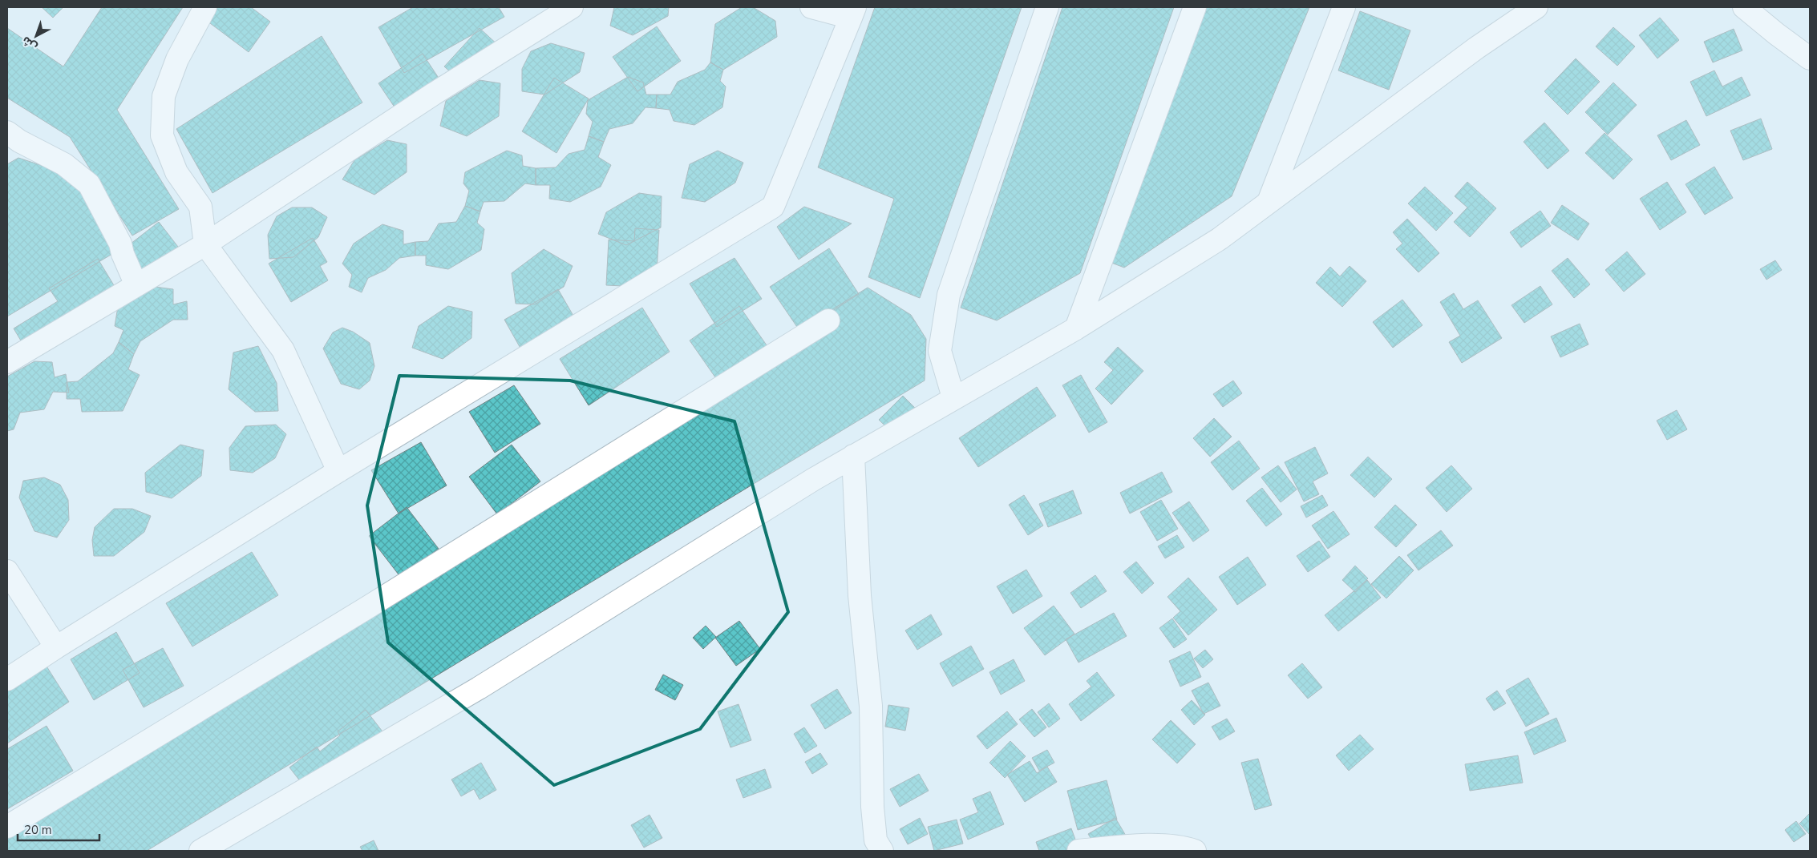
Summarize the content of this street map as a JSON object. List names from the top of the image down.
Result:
{
  "scale_bar": "20 m",
  "north": "bottom left"
}
